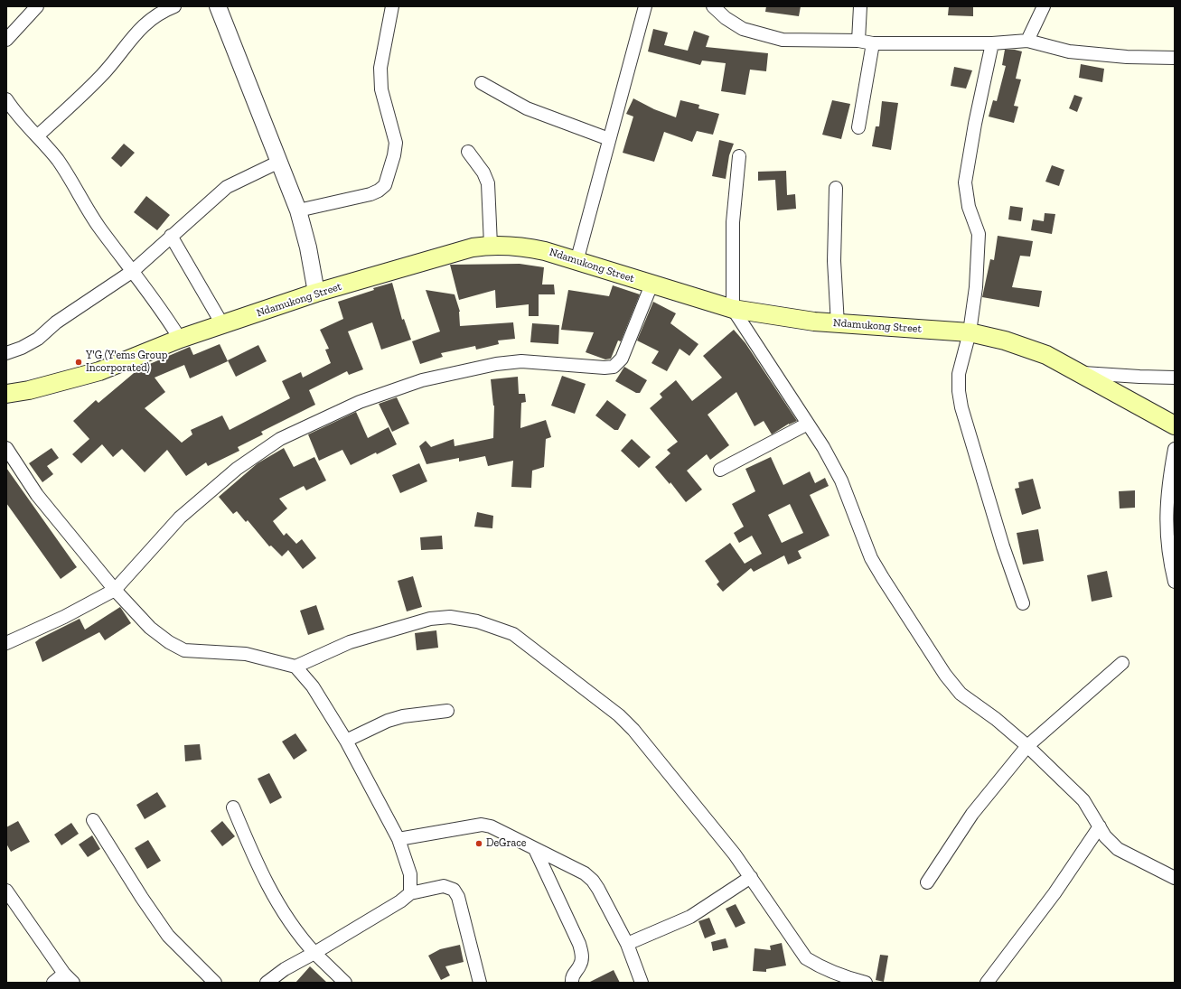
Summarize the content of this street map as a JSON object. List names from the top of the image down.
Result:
{
  "streets": {
    "main road": ["Ndamukong Street"]
  },
  "places": ["Y'G (Y'ems Group Incorporated)", "DeGrace"]
}
